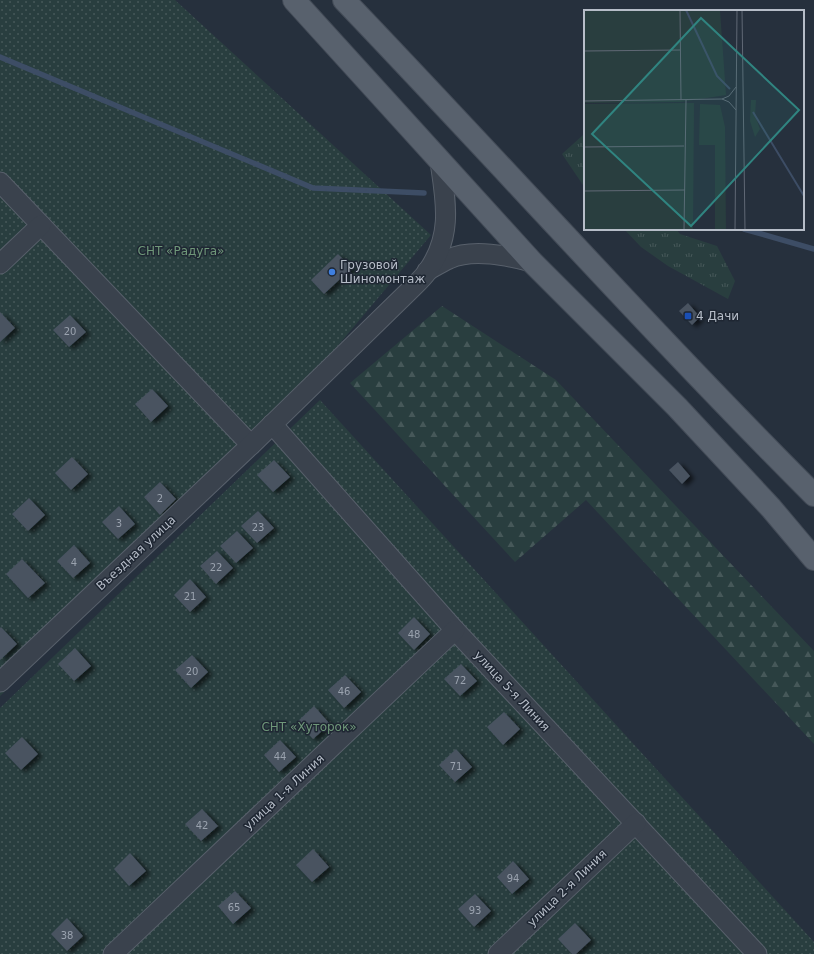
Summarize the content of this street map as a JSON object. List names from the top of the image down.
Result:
{
  "streets": {
    "street": [
      "Въездная улица",
      "улица 5-я Линия",
      "улица 1-я Линия",
      "улица 2-я Линия"
    ]
  },
  "crossings": [
    ["Въездная улица", "улица 5-я Линия"],
    ["улица 5-я Линия", "улица 1-я Линия"],
    ["улица 5-я Линия", "улица 2-я Линия"]
  ],
  "parks": ["СНТ «Радуга»", "СНТ «Хуторок»"],
  "places": {
    "other": ["Грузовой Шиномонтаж"],
    "transit": ["4 Дачи"]
  },
  "house_numbers": [
    "20",
    "2",
    "3",
    "23",
    "4",
    "22",
    "21",
    "48",
    "20",
    "72",
    "46",
    "44",
    "71",
    "42",
    "94",
    "65",
    "93",
    "38"
  ]
}
